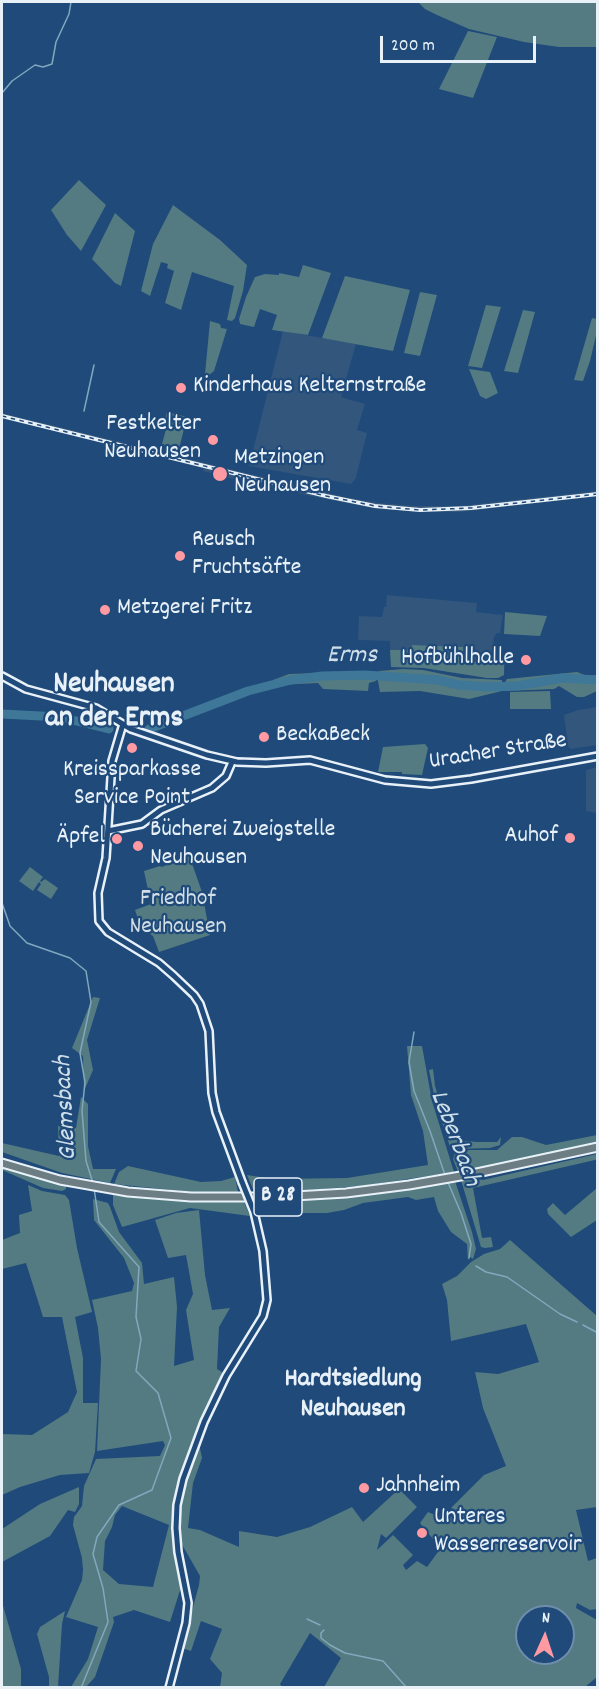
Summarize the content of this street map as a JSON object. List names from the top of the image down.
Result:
{
  "streets": {
    "main road": ["B 28"],
    "street": ["Uracher Straße"]
  },
  "districts": ["Neuhausen an der Erms", "Hardtsiedlung Neuhausen"],
  "water": ["Erms", "Glemsbach", "Leberbach"],
  "parks": ["Friedhof Neuhausen"],
  "places": [
    "Kinderhaus Kelternstraße",
    "Festkelter Neuhausen",
    "Metzingen Neuhausen",
    "Reusch Fruchtsäfte",
    "Metzgerei Fritz",
    "Hofbühlhalle",
    "BeckaBeck",
    "Kreissparkasse Service Point",
    "Auhof",
    "Äpfel",
    "Bücherei Zweigstelle Neuhausen",
    "Jahnheim",
    "Unteres Wasserreservoir"
  ],
  "scale_bar": "200 m",
  "north": "top"
}
